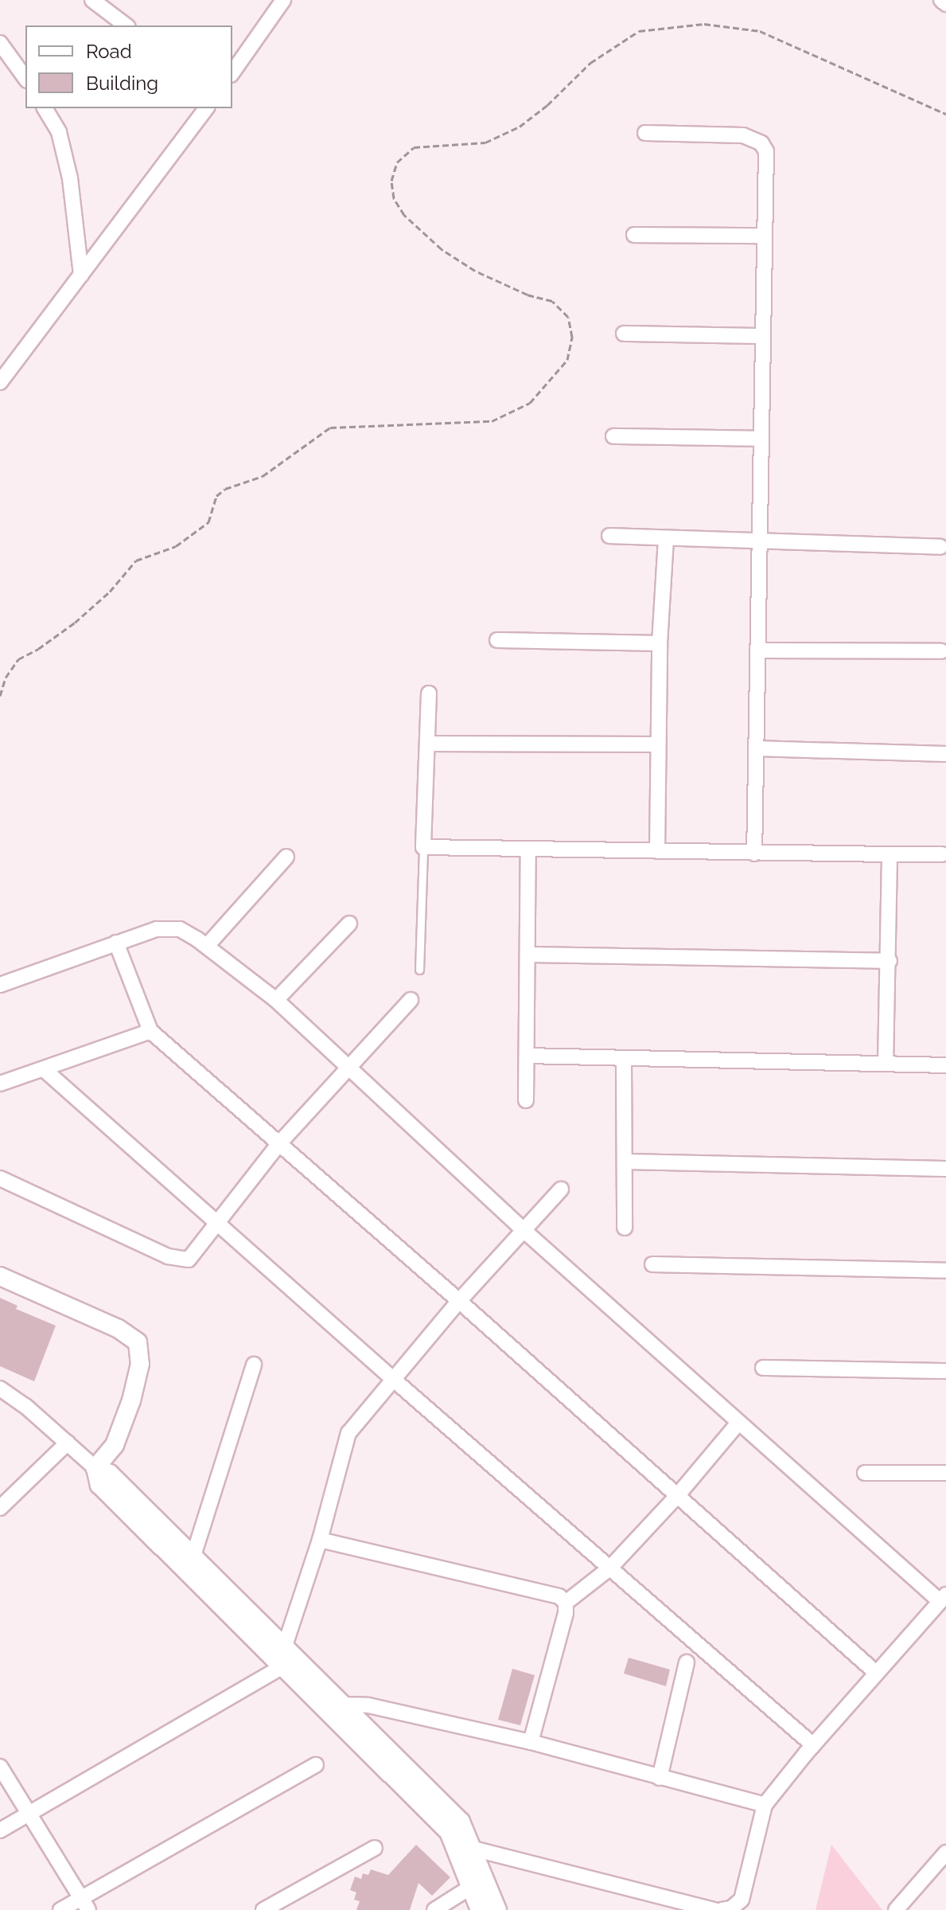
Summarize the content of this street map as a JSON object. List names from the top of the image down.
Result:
{
  "legend": ["Road", "Building"]
}
